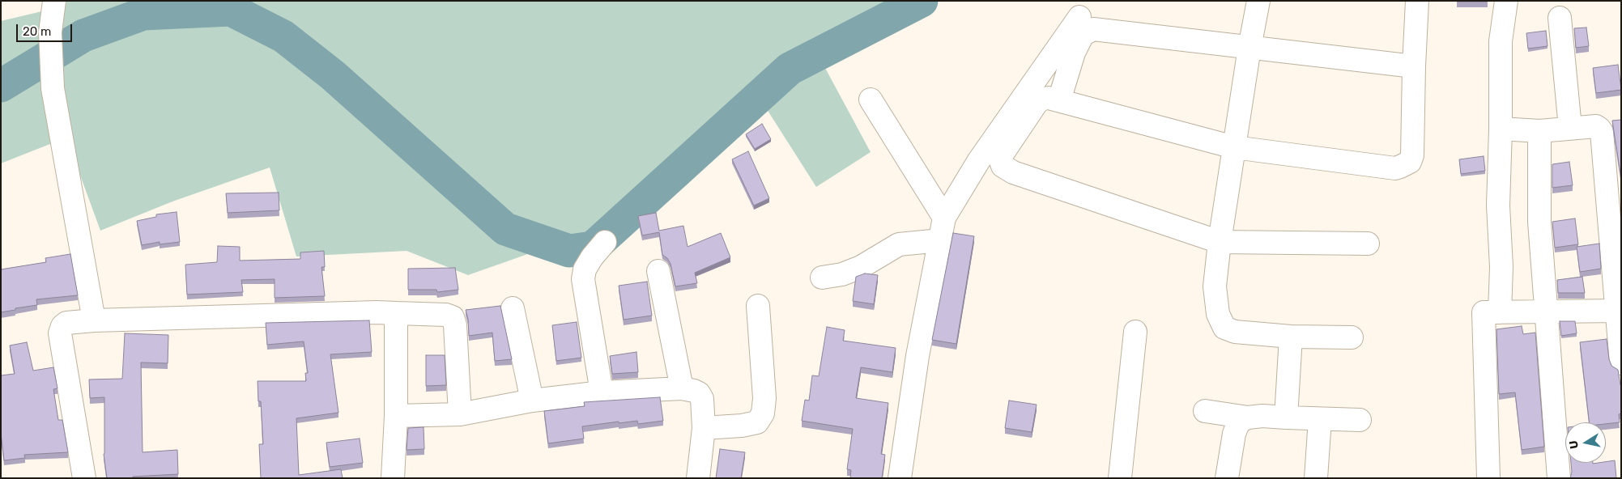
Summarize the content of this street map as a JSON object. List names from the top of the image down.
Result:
{
  "scale_bar": "20 m",
  "north": "left"
}
